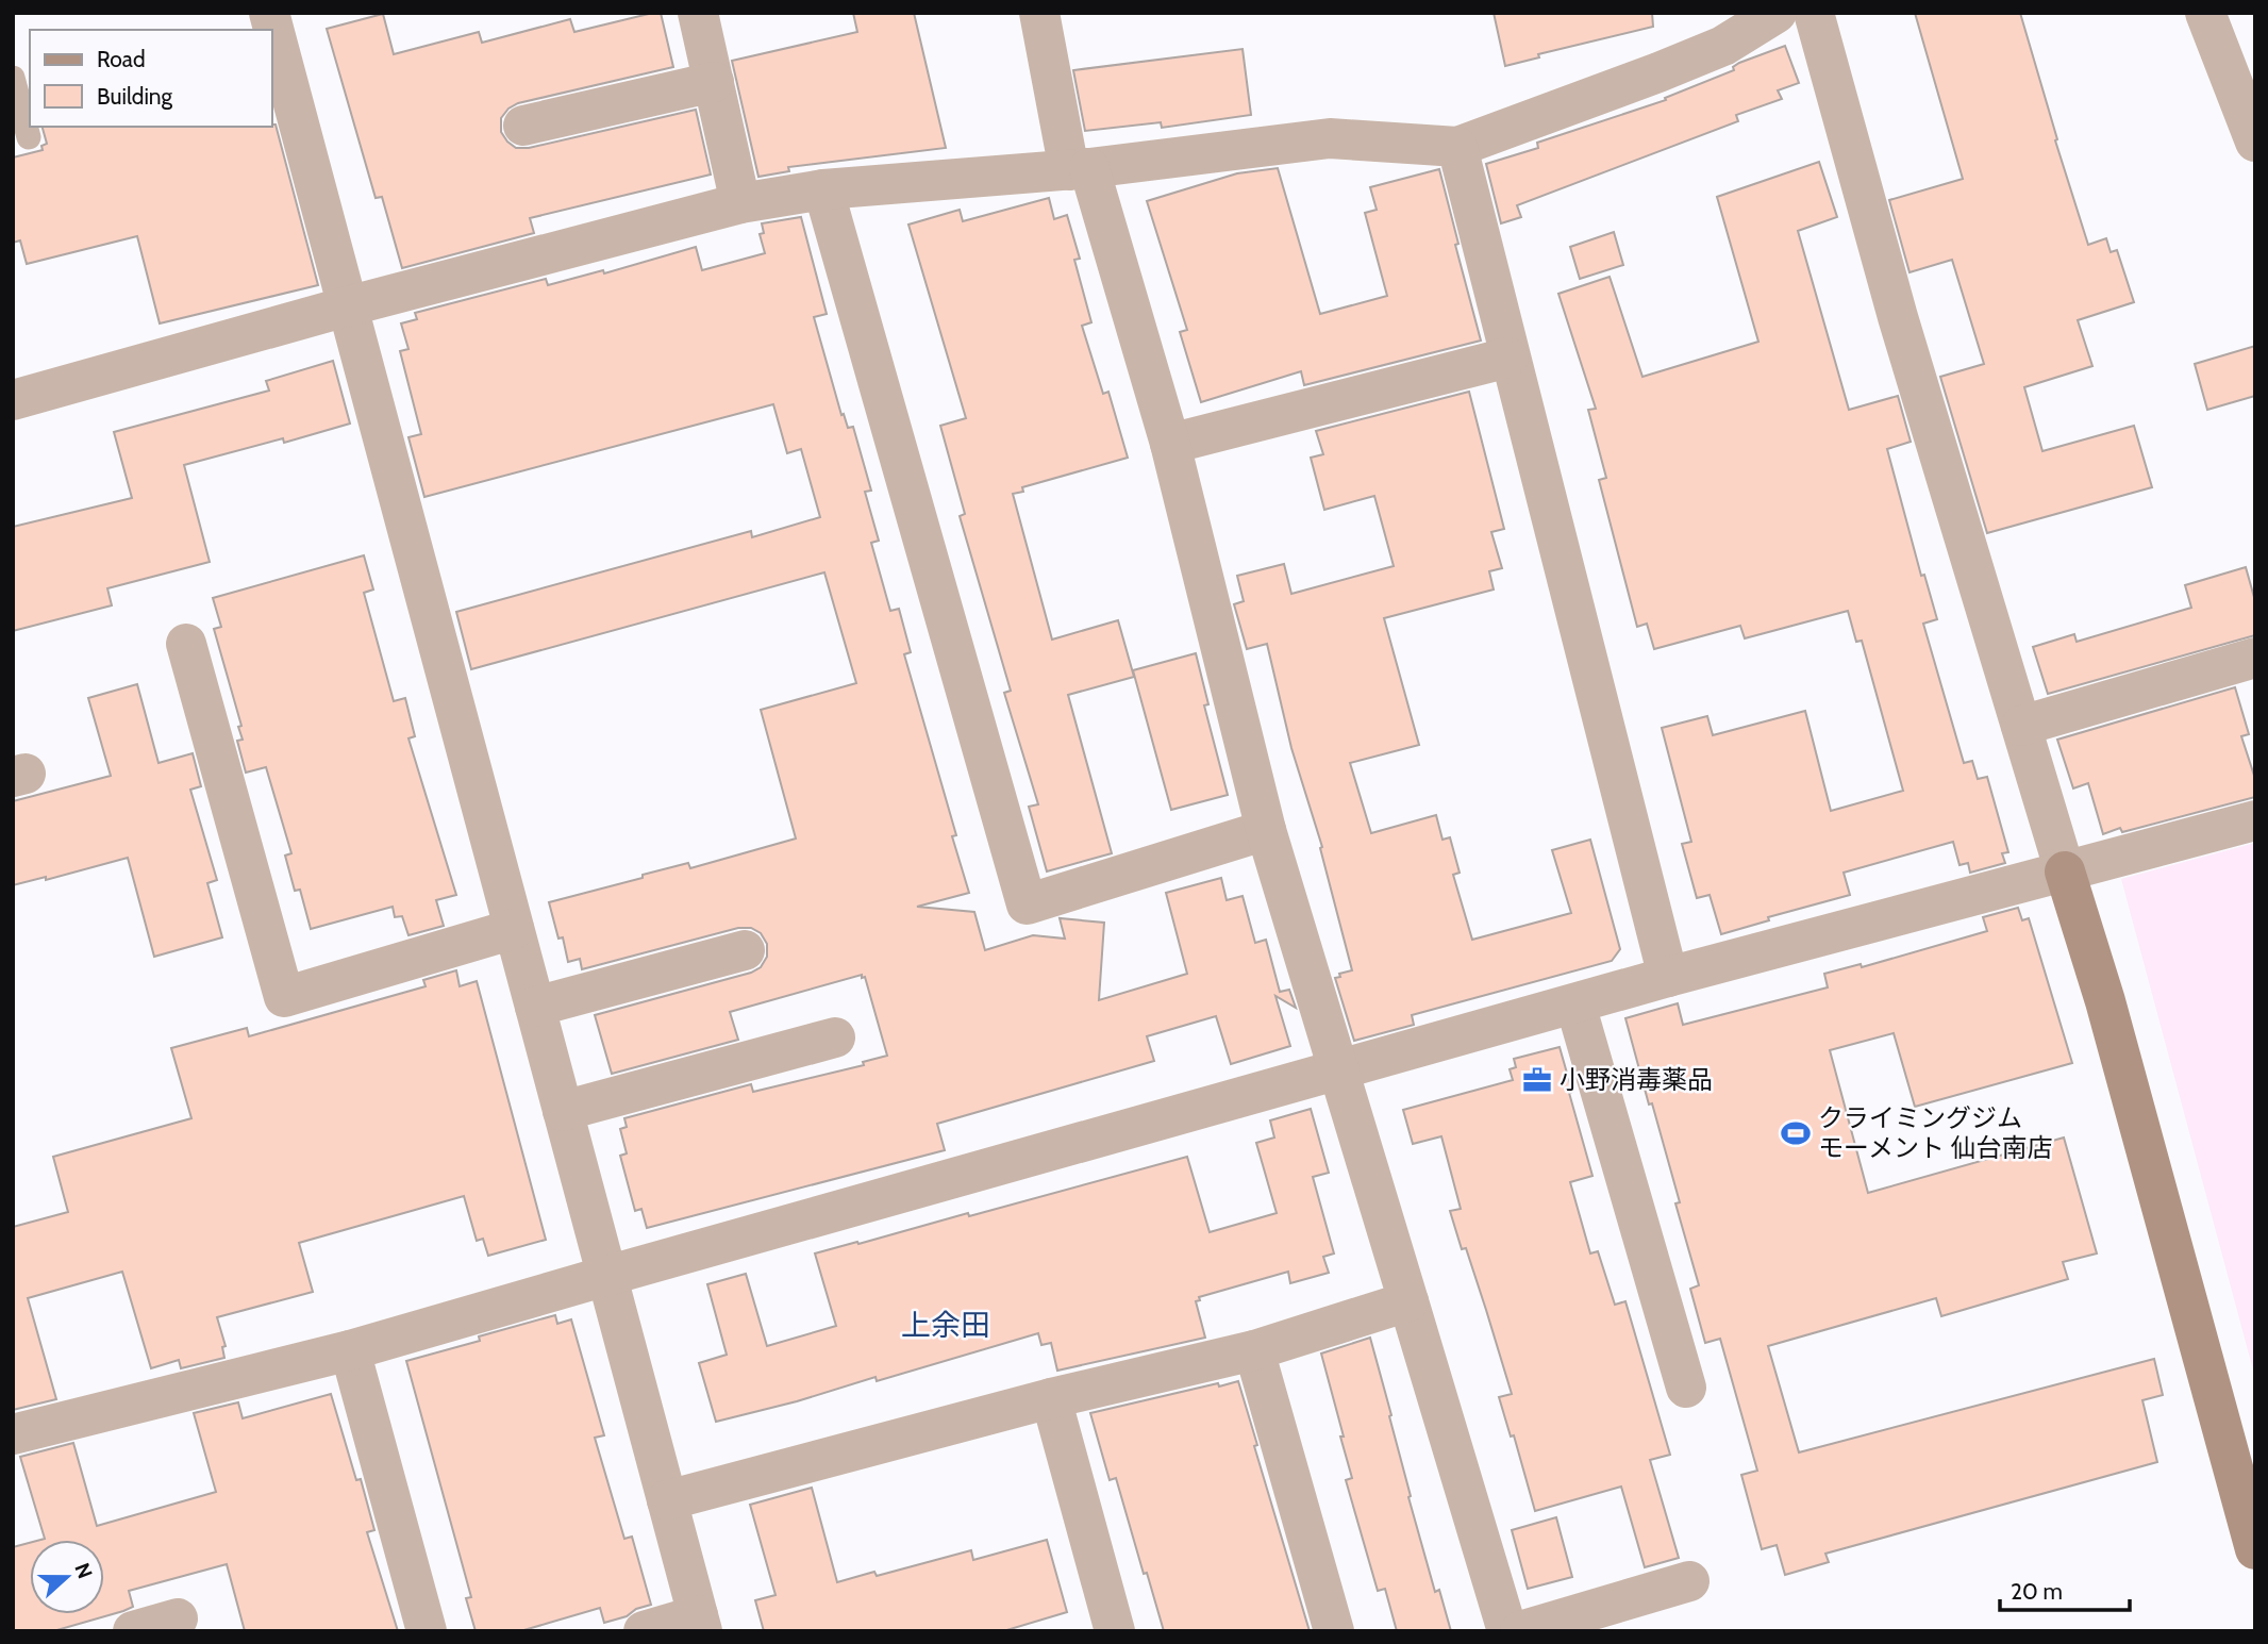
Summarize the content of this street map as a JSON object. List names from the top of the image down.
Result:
{
  "districts": ["上余田"],
  "places": {
    "office": ["小野消毒薬品"],
    "sports": ["クライミングジム モーメント 仙台南店"]
  },
  "legend": ["Road", "Building"],
  "scale_bar": "20 m",
  "north": "right"
}
